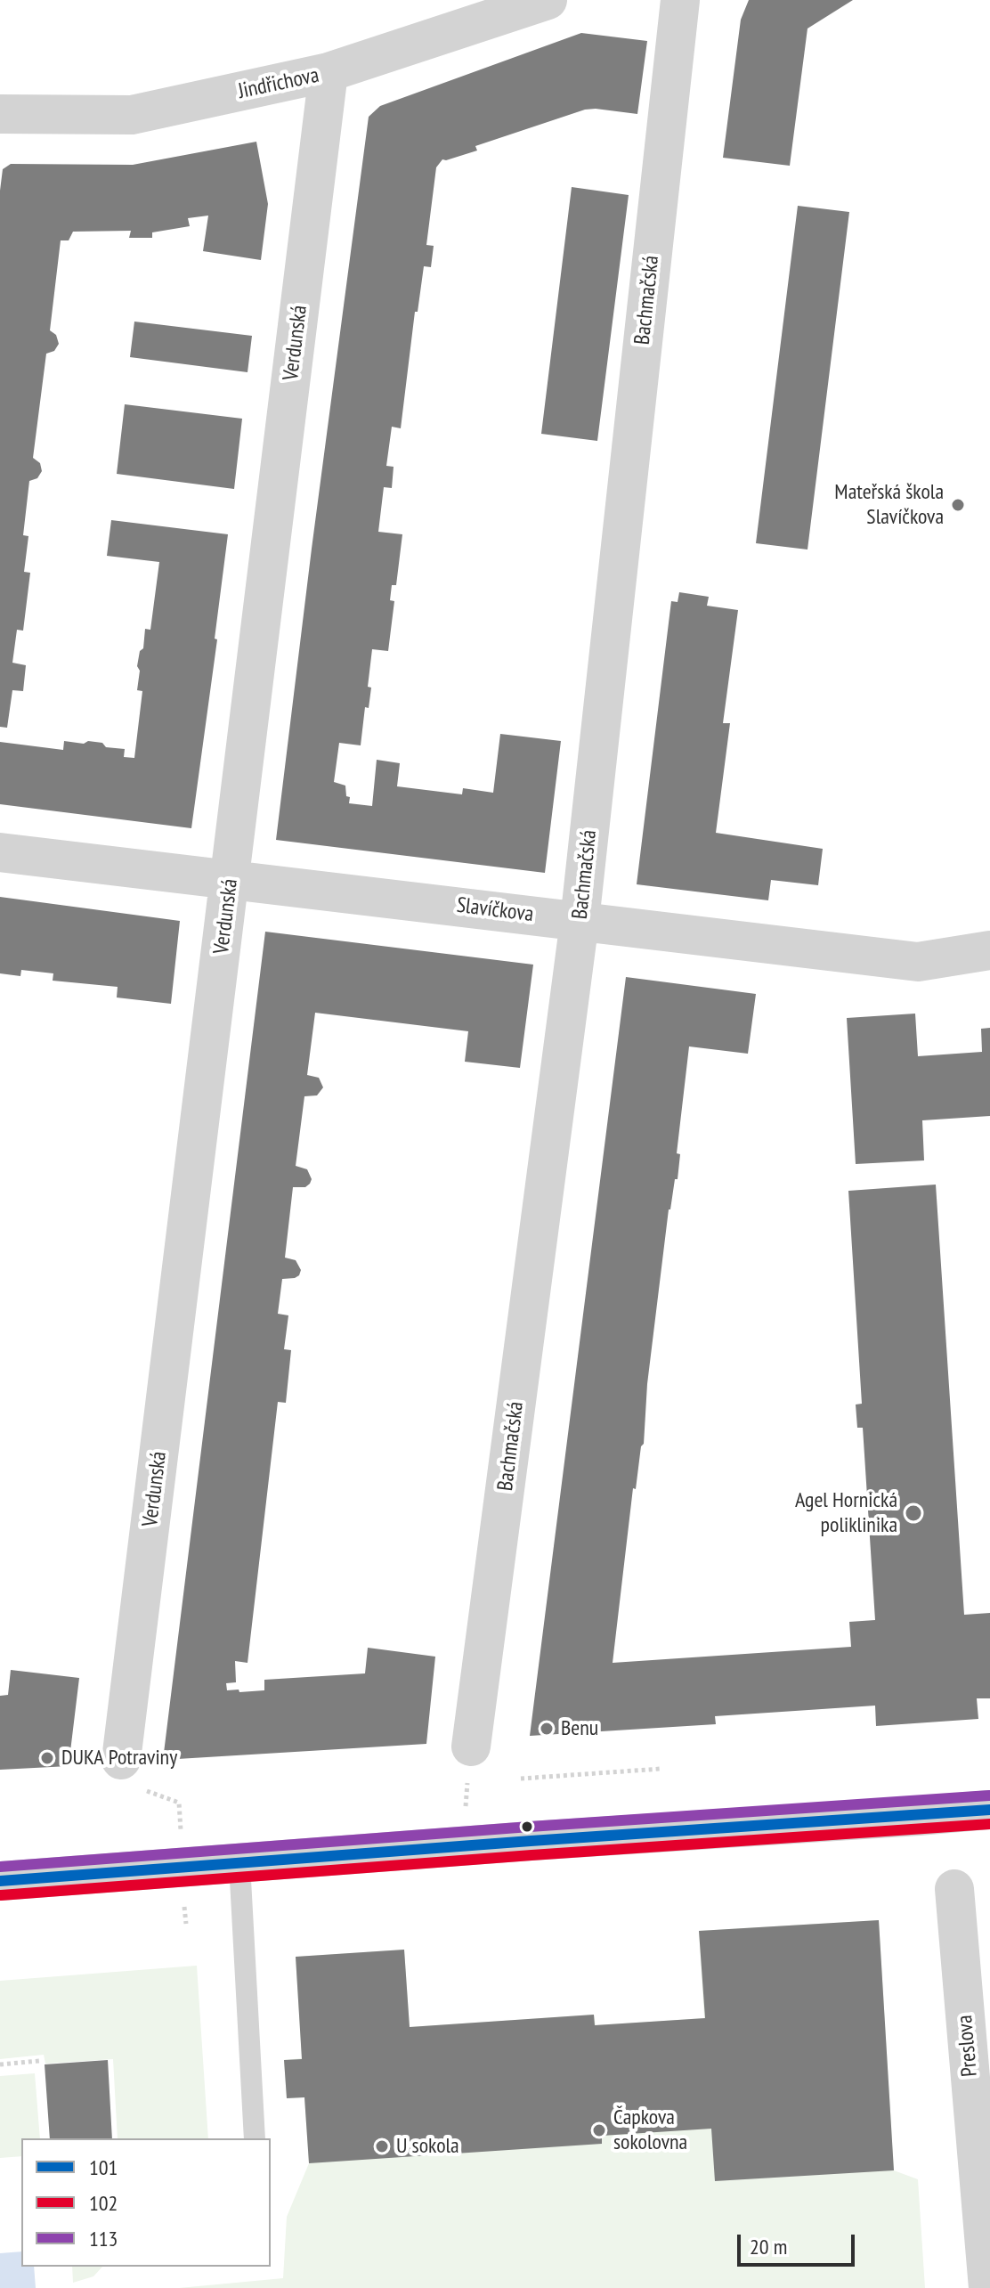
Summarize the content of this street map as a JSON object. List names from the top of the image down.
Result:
{
  "streets": {
    "street": [
      "Jindřichova",
      "Bachmačská",
      "Verdunská",
      "Slavíčkova",
      "Preslova"
    ]
  },
  "crossings": [
    ["Jindřichova", "Verdunská"],
    ["Bachmačská", "Slavíčkova"],
    ["Verdunská", "Slavíčkova"]
  ],
  "places": [
    "Mateřská škola Slavíčkova",
    "Agel Hornická poliklinika",
    "Benu",
    "DUKA Potraviny",
    "Čapkova sokolovna",
    "U sokola"
  ],
  "lines": ["transit line 113", "transit line 101", "transit line 102"],
  "legend": ["101", "102", "113"],
  "scale_bar": "20 m"
}
